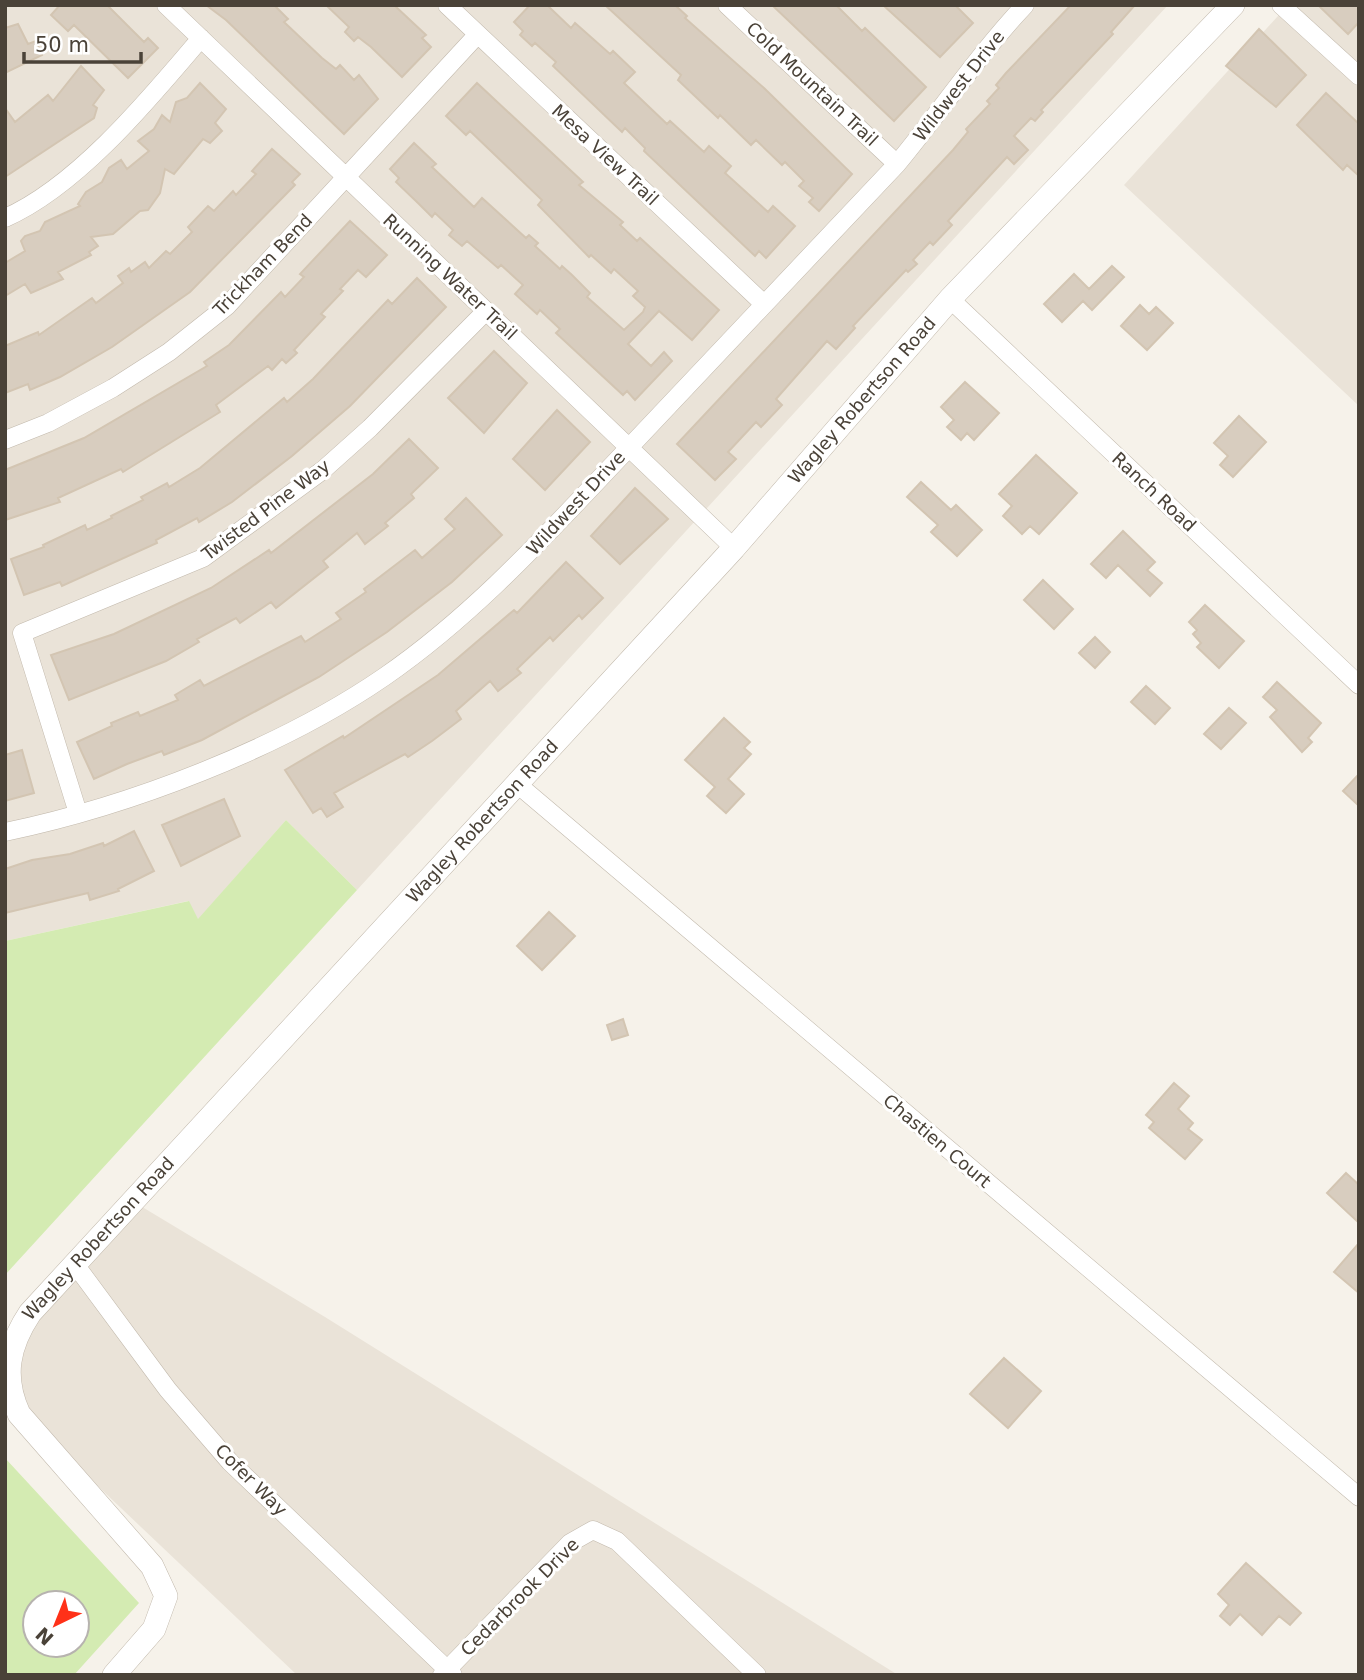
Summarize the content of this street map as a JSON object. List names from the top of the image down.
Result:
{
  "streets": {
    "street": [
      "Cold Mountain Trail",
      "Wildwest Drive",
      "Mesa View Trail",
      "Trickham Bend",
      "Running Water Trail",
      "Wagley Robertson Road",
      "Ranch Road",
      "Twisted Pine Way",
      "Chastien Court",
      "Cofer Way",
      "Cedarbrook Drive"
    ]
  },
  "crossings": [
    ["Cold Mountain Trail", "Wildwest Drive"],
    ["Wildwest Drive", "Mesa View Trail"],
    ["Wildwest Drive", "Running Water Trail"],
    ["Wildwest Drive", "Twisted Pine Way"],
    ["Mesa View Trail", "Trickham Bend"],
    ["Trickham Bend", "Running Water Trail"],
    ["Running Water Trail", "Wagley Robertson Road"],
    ["Running Water Trail", "Twisted Pine Way"],
    ["Wagley Robertson Road", "Ranch Road"],
    ["Wagley Robertson Road", "Chastien Court"],
    ["Wagley Robertson Road", "Cofer Way"],
    ["Cofer Way", "Cedarbrook Drive"]
  ],
  "scale_bar": "50 m",
  "north": "bottom left"
}
